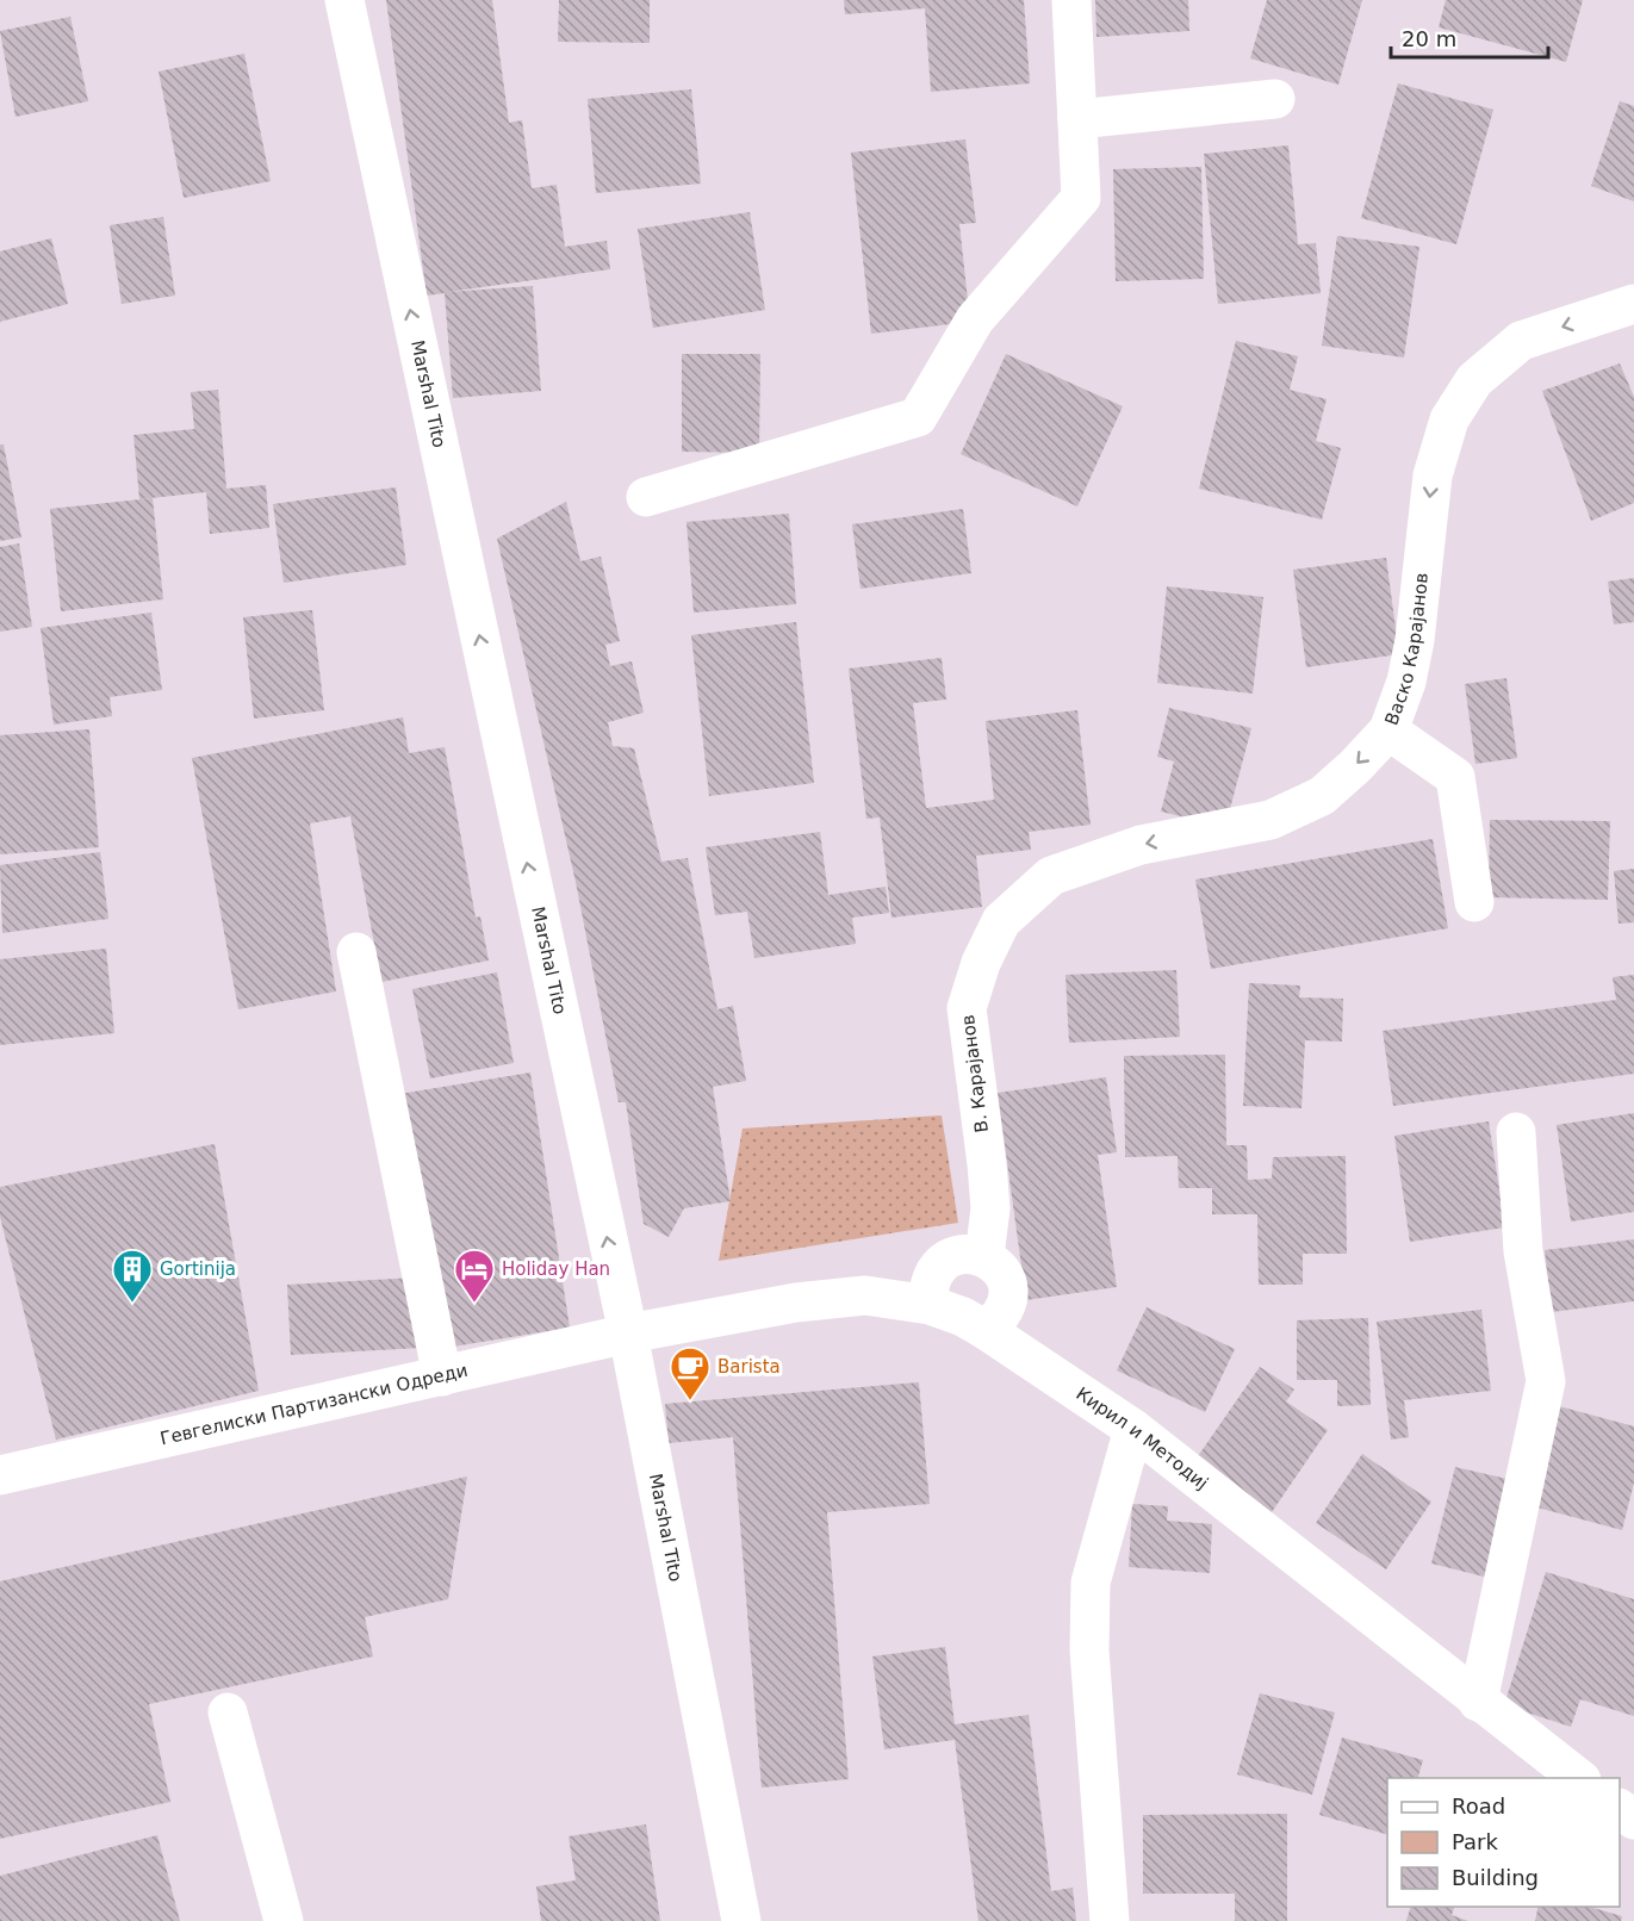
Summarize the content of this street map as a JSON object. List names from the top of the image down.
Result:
{
  "streets": {
    "street": [
      "Marshal Tito",
      "Вaско Карајанов",
      "В. Карајанов",
      "Гевгелиски Партизански Одреди",
      "Кирил и Методиј"
    ]
  },
  "crossings": [
    ["Marshal Tito", "Гевгелиски Партизански Одреди"],
    ["Marshal Tito", "Кирил и Методиј"],
    ["Вaско Карајанов", "В. Карајанов"],
    ["В. Карајанов", "Кирил и Методиј"],
    ["Гевгелиски Партизански Одреди", "Кирил и Методиј"]
  ],
  "one_way": ["Вaско Карајанов"],
  "places": {
    "building": ["Gortinija"],
    "hotel": ["Holiday Han"],
    "cafe": ["Barista"]
  },
  "legend": ["Road", "Park", "Building"],
  "scale_bar": "20 m"
}
